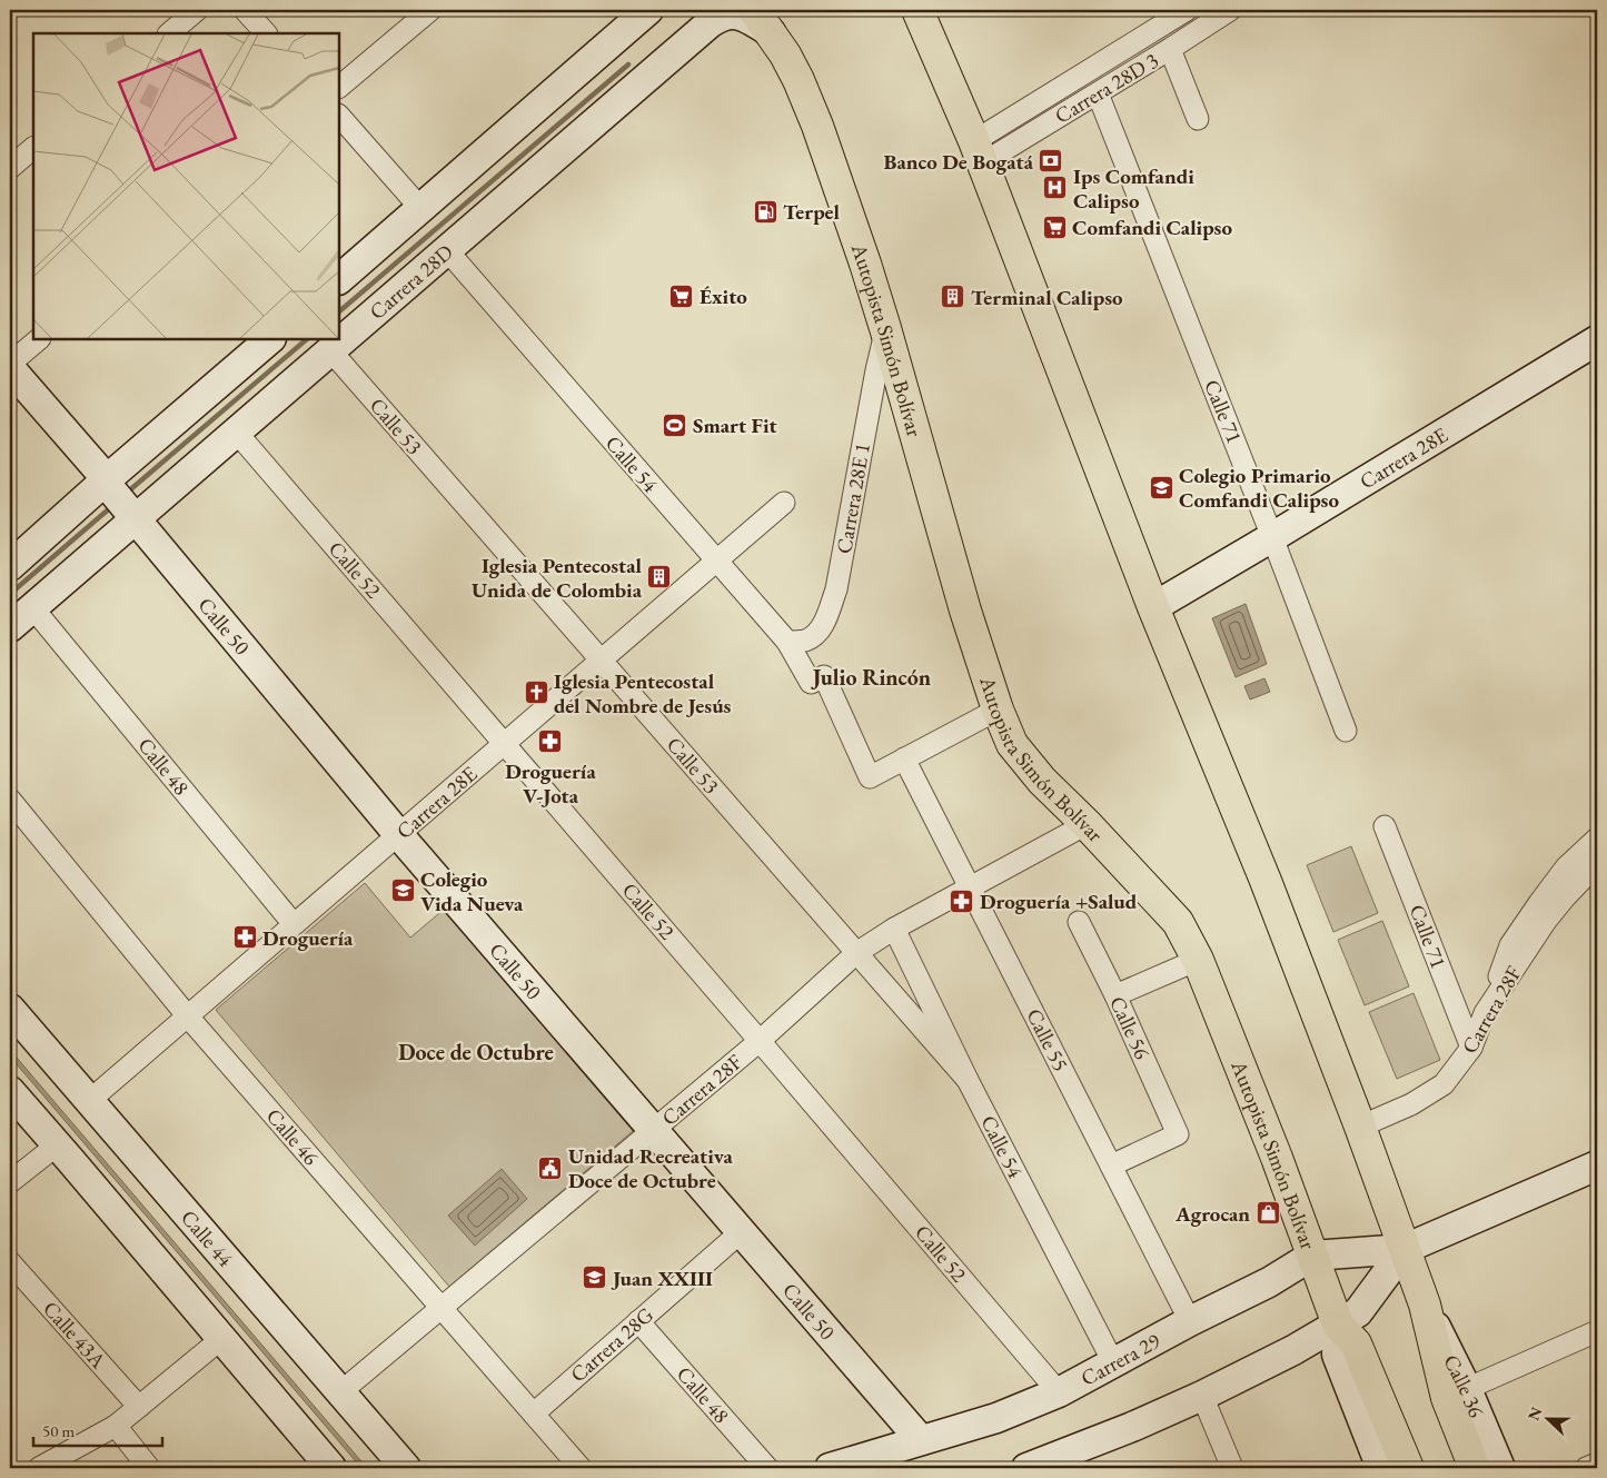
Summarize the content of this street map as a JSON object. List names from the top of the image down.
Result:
{
  "streets": {
    "highway": ["Autopista Simón Bolívar"],
    "street": [
      "Carrera 28D 3",
      "Carrera 28D",
      "Calle 71",
      "Calle 53",
      "Carrera 28E",
      "Calle 54",
      "Carrera 28E 1",
      "Calle 52",
      "Calle 50",
      "Calle 48",
      "Carrera 28F",
      "Calle 56",
      "Calle 55",
      "Calle 46",
      "Calle 44",
      "Calle 43A",
      "Carrera 28G",
      "Carrera 29",
      "Calle 36"
    ]
  },
  "crossings": [
    ["Carrera 28D 3", "Calle 71"],
    ["Carrera 28D", "Autopista Simón Bolívar"],
    ["Carrera 28D", "Calle 53"],
    ["Carrera 28D", "Calle 54"],
    ["Carrera 28D", "Calle 52"],
    ["Carrera 28D", "Calle 50"],
    ["Carrera 28D", "Calle 48"],
    ["Autopista Simón Bolívar", "Carrera 28E 1"],
    ["Autopista Simón Bolívar", "Carrera 28F"],
    ["Autopista Simón Bolívar", "Carrera 29"],
    ["Calle 71", "Carrera 28E"],
    ["Calle 71", "Carrera 28F"],
    ["Calle 53", "Carrera 28E"],
    ["Calle 53", "Calle 54"],
    ["Calle 53", "Carrera 28F"],
    ["Carrera 28E", "Calle 54"],
    ["Carrera 28E", "Calle 52"],
    ["Carrera 28E", "Calle 50"],
    ["Carrera 28E", "Calle 48"],
    ["Carrera 28E", "Calle 46"],
    ["Carrera 28E", "Calle 44"],
    ["Calle 54", "Carrera 28E 1"],
    ["Calle 54", "Carrera 28F"],
    ["Calle 54", "Calle 55"],
    ["Calle 54", "Carrera 29"],
    ["Calle 52", "Carrera 28F"],
    ["Calle 52", "Carrera 29"],
    ["Calle 50", "Carrera 28F"],
    ["Calle 50", "Carrera 28G"],
    ["Calle 50", "Carrera 29"],
    ["Calle 48", "Carrera 28G"],
    ["Carrera 28F", "Calle 55"],
    ["Carrera 28F", "Calle 46"],
    ["Carrera 28F", "Calle 44"],
    ["Calle 56", "Calle 55"],
    ["Calle 55", "Carrera 29"],
    ["Calle 46", "Carrera 28G"]
  ],
  "districts": ["Julio Rincón", "Doce de Octubre"],
  "places": {
    "bank": ["Banco De Bogatá"],
    "hospital": ["Ips Comfandi Calipso"],
    "fuel station": ["Terpel"],
    "supermarket": ["Comfandi Calipso", "Éxito"],
    "building": ["Terminal Calipso", "Iglesia Pentecostal Unida de Colombia"],
    "sports": ["Smart Fit"],
    "school or university": ["Colegio Primario Comfandi Calipso", "Colegio Vida Nueva", "Juan XXIII"],
    "church": ["Iglesia Pentecostal del Nombre de Jesús"],
    "pharmacy": ["Droguería V-Jota", "Droguería +Salud", "Droguería"],
    "public building": ["Unidad Recreativa Doce de Octubre"],
    "shop": ["Agrocan"]
  },
  "scale_bar": "50 m",
  "north": "left"
}
